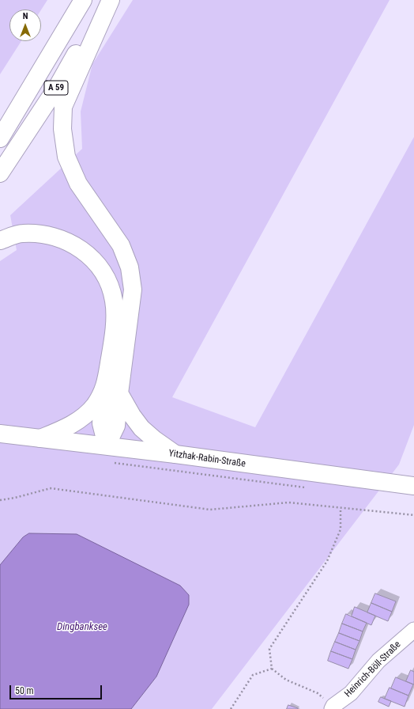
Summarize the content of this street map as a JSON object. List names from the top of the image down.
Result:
{
  "streets": {
    "main road": ["A 59", "Yitzhak-Rabin-Straße"],
    "street": ["Heinrich-Böll-Straße"]
  },
  "water": ["Dingbanksee"],
  "scale_bar": "50 m",
  "north": "top"
}
